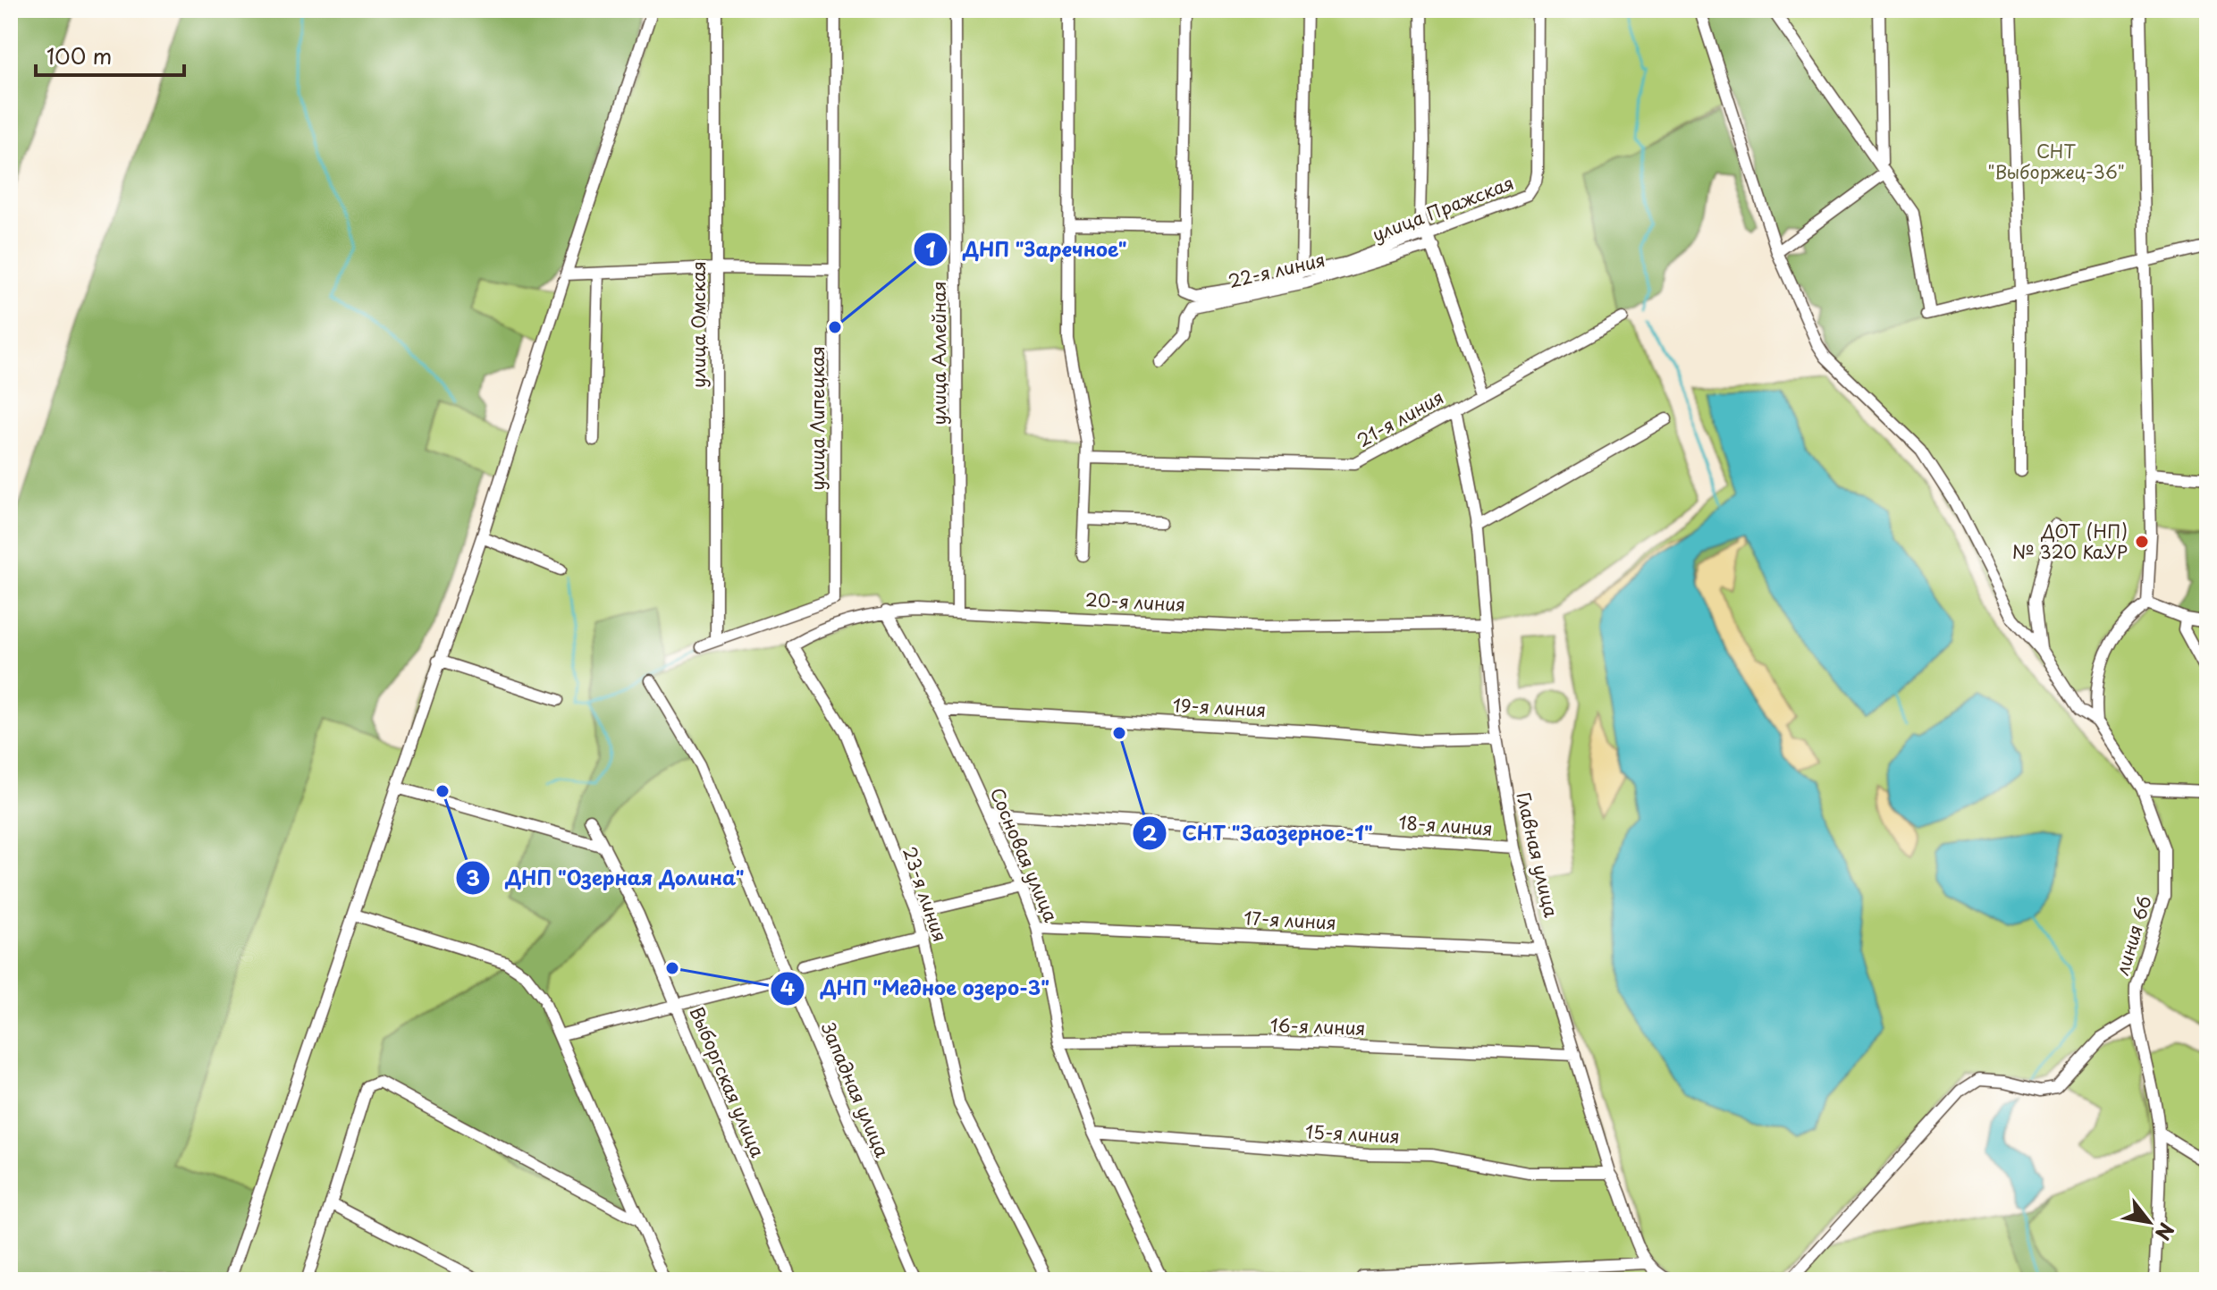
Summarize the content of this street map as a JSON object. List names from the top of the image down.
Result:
{
  "streets": {
    "street": [
      "улица Пражская",
      "22-я линия",
      "улица Омская",
      "улица Аллейная",
      "улица Липецкая",
      "21-я линия",
      "20-я линия",
      "19-я линия",
      "18-я линия",
      "Сосновая улица",
      "Главная улица",
      "23-я линия",
      "17-я линия",
      "линия 66",
      "16-я линия",
      "Выборгская улица",
      "Западная улица",
      "15-я линия"
    ]
  },
  "crossings": [
    ["улица Омская", "улица Липецкая"],
    ["улица Аллейная", "20-я линия"],
    ["21-я линия", "Главная улица"],
    ["20-я линия", "Сосновая улица"],
    ["20-я линия", "Главная улица"],
    ["20-я линия", "23-я линия"],
    ["19-я линия", "Сосновая улица"],
    ["19-я линия", "Главная улица"],
    ["18-я линия", "Сосновая улица"],
    ["18-я линия", "Главная улица"],
    ["Сосновая улица", "17-я линия"],
    ["Сосновая улица", "16-я линия"],
    ["Сосновая улица", "15-я линия"],
    ["Главная улица", "17-я линия"],
    ["Главная улица", "16-я линия"],
    ["Главная улица", "15-я линия"]
  ],
  "parks": ["СНТ \"Выборжец-36\""],
  "places": [
    "ДНП \"Заречное\"",
    "ДОТ (НП) № 320 КаУР",
    "СНТ \"Заозерное-1\"",
    "ДНП \"Озерная Долина\"",
    "ДНП \"Медное озеро-3\""
  ],
  "scale_bar": "100 m",
  "north": "bottom right"
}
